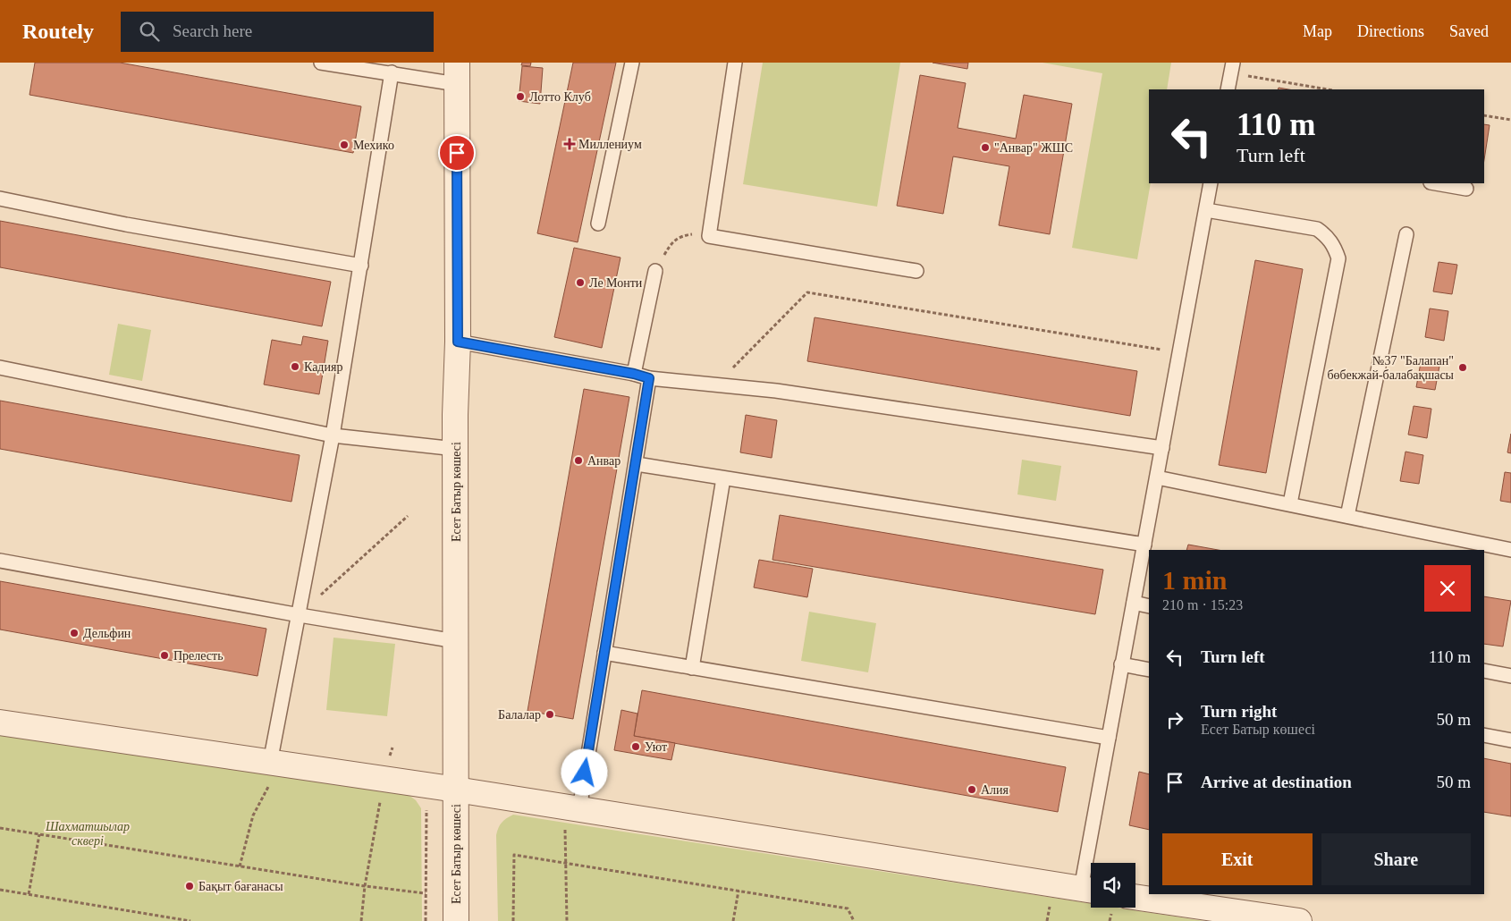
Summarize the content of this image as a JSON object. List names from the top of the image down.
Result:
{
  "streets": {
    "street": ["Есет Батыр көшесі"]
  },
  "parks": ["Шахматшылар сквері"],
  "places": {
    "other": [
      "Лотто Клуб",
      "Мехико",
      "\"Анвар\" ЖШС",
      "Ле Монти",
      "Кадияр",
      "№37 \"Балапан\" бөбекжай-балабақшасы",
      "Анвар",
      "Дельфин",
      "Прелесть",
      "Балалар",
      "Уют",
      "Алия",
      "Бақыт бағанасы"
    ],
    "health": ["Миллениум"]
  },
  "page": {
    "header": "Routely",
    "search": "Search here",
    "nav": ["Map", "Directions", "Saved"],
    "turn": ["110 m", "Turn left"],
    "heading": ["1 min", "210 m · 15:23"],
    "list": [
      {
        "name": "Turn left",
        "value": "110 m"
      },
      {
        "name": "Turn right",
        "note": "Есет Батыр көшесі",
        "value": "50 m"
      },
      {
        "name": "Arrive at destination",
        "value": "50 m"
      }
    ],
    "buttons": ["Exit", "Share"]
  }
}
